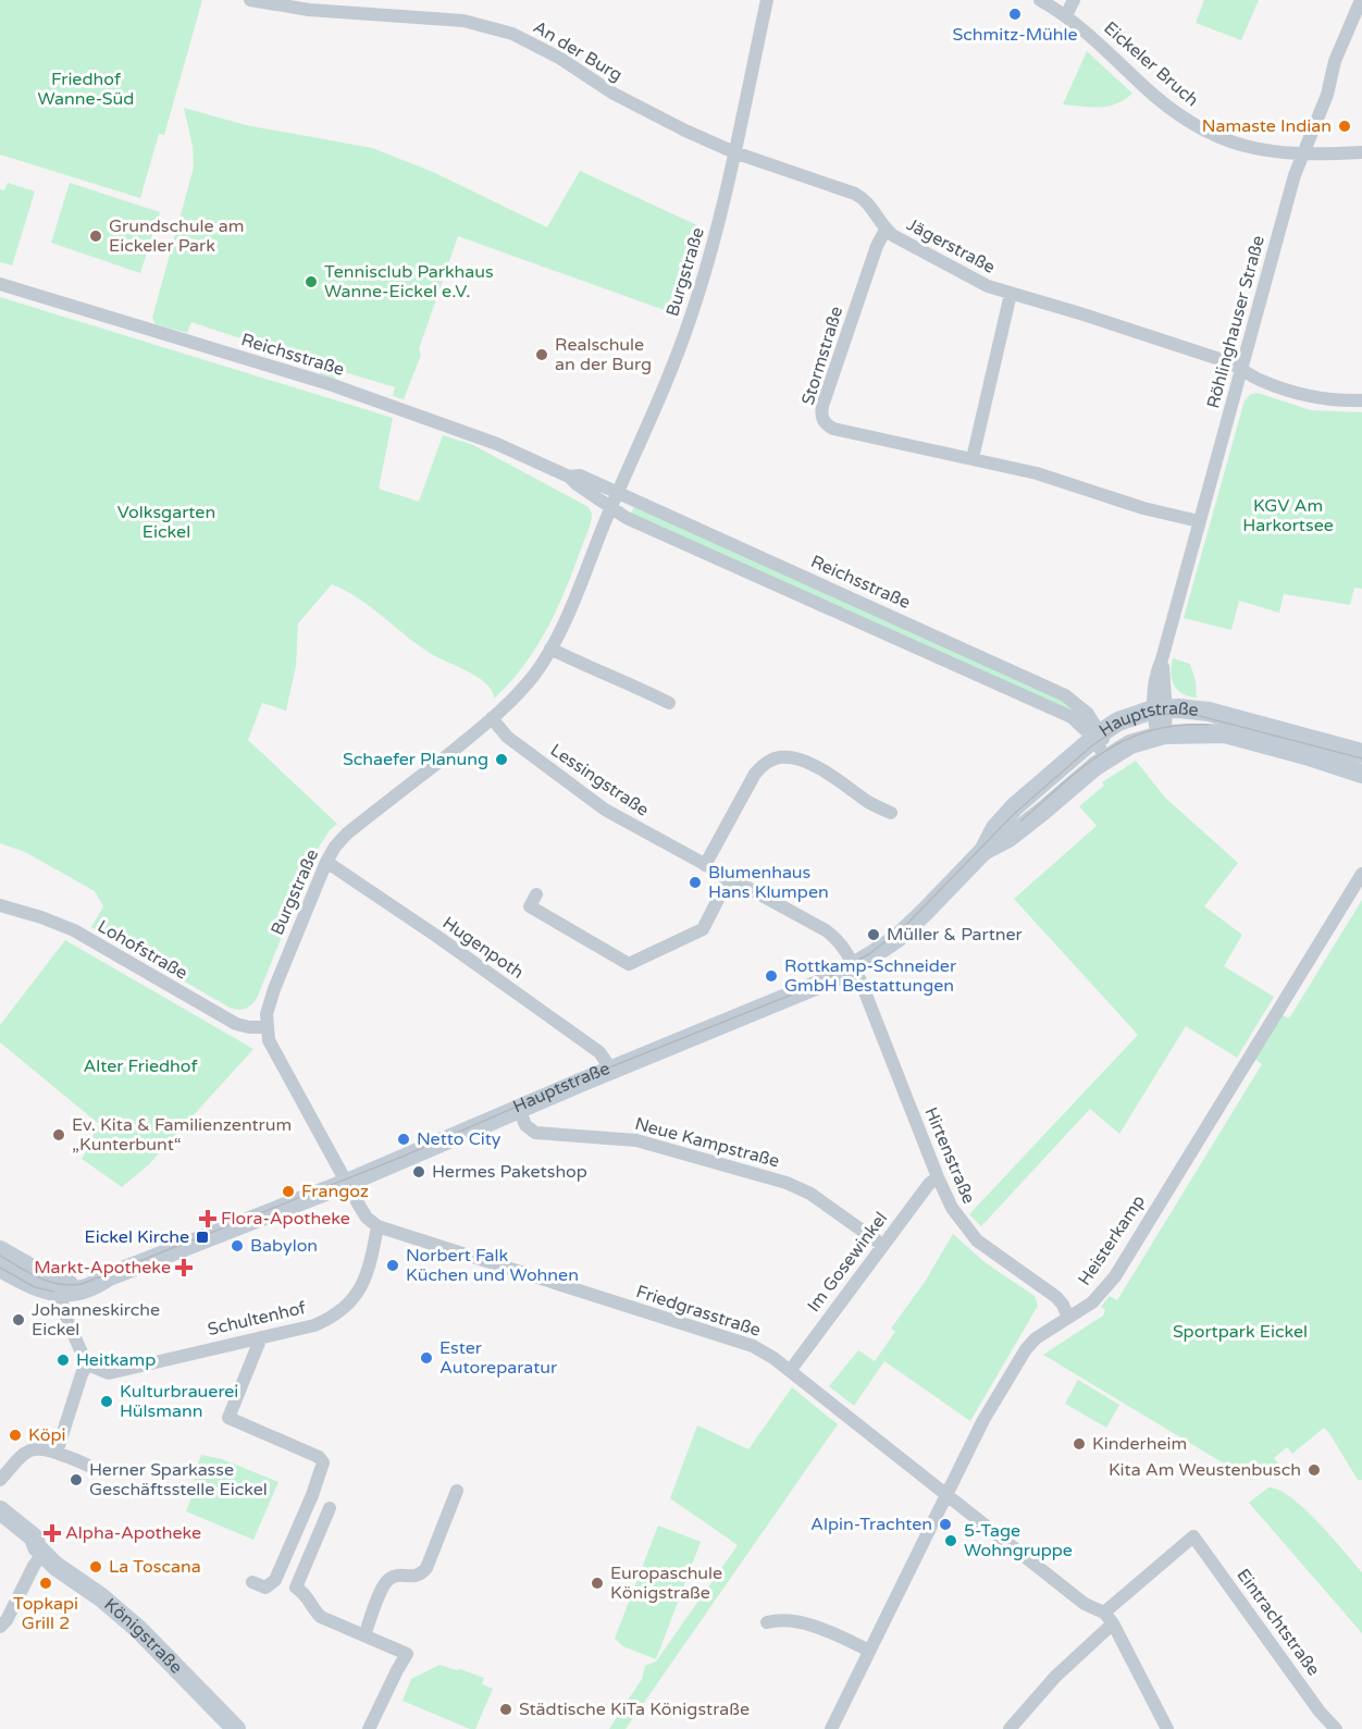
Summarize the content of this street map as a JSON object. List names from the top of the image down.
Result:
{
  "streets": {
    "street": [
      "An der Burg",
      "Eickeler Bruch",
      "Jägerstraße",
      "Burgstraße",
      "Röhlinghauser Straße",
      "Reichsstraße",
      "Stormstraße",
      "Hauptstraße",
      "Lessingstraße",
      "Hugenpoth",
      "Lohofstraße",
      "Neue Kampstraße",
      "Hirtenstraße",
      "Heisterkamp",
      "Im Gosewinkel",
      "Friedgrasstraße",
      "Schultenhof",
      "Eintrachtstraße",
      "Königstraße"
    ]
  },
  "crossings": [
    ["An der Burg", "Jägerstraße"],
    ["An der Burg", "Burgstraße"],
    ["Eickeler Bruch", "Röhlinghauser Straße"],
    ["Jägerstraße", "Burgstraße"],
    ["Jägerstraße", "Röhlinghauser Straße"],
    ["Jägerstraße", "Stormstraße"],
    ["Burgstraße", "Reichsstraße"],
    ["Burgstraße", "Lessingstraße"],
    ["Burgstraße", "Hugenpoth"],
    ["Burgstraße", "Lohofstraße"],
    ["Röhlinghauser Straße", "Stormstraße"],
    ["Röhlinghauser Straße", "Hauptstraße"],
    ["Reichsstraße", "Hauptstraße"],
    ["Hauptstraße", "Lessingstraße"],
    ["Hauptstraße", "Hugenpoth"],
    ["Hauptstraße", "Neue Kampstraße"],
    ["Hauptstraße", "Hirtenstraße"],
    ["Lessingstraße", "Hirtenstraße"],
    ["Neue Kampstraße", "Im Gosewinkel"],
    ["Hirtenstraße", "Heisterkamp"],
    ["Hirtenstraße", "Im Gosewinkel"],
    ["Heisterkamp", "Friedgrasstraße"],
    ["Im Gosewinkel", "Friedgrasstraße"],
    ["Friedgrasstraße", "Schultenhof"],
    ["Friedgrasstraße", "Eintrachtstraße"]
  ],
  "parks": [
    "Friedhof Wanne-Süd",
    "KGV Am Harkortsee",
    "Volksgarten Eickel",
    "Alter Friedhof",
    "Sportpark Eickel"
  ],
  "places": {
    "other": [
      "Schmitz-Mühle",
      "Namaste Indian",
      "Grundschule am Eickeler Park",
      "Tennisclub Parkhaus Wanne-Eickel e.V.",
      "Realschule an der Burg",
      "Schaefer Planung",
      "Blumenhaus Hans Klumpen",
      "Müller & Partner",
      "Rottkamp-Schneider GmbH Bestattungen",
      "Ev. Kita & Familienzentrum „Kunterbunt“",
      "Netto City",
      "Hermes Paketshop",
      "Frangoz",
      "Babylon",
      "Norbert Falk Küchen und Wohnen",
      "Johanneskirche Eickel",
      "Ester Autoreparatur",
      "Heitkamp",
      "Kulturbrauerei Hülsmann",
      "Köpi",
      "Kinderheim",
      "Kita Am Weustenbusch",
      "Herner Sparkasse Geschäftsstelle Eickel",
      "Alpin-Trachten",
      "5-Tage Wohngruppe",
      "La Toscana",
      "Topkapi Grill 2",
      "Europaschule Königstraße",
      "Städtische KiTa Königstraße"
    ],
    "health": ["Flora-Apotheke", "Markt-Apotheke", "Alpha-Apotheke"],
    "transit": ["Eickel Kirche"]
  }
}
